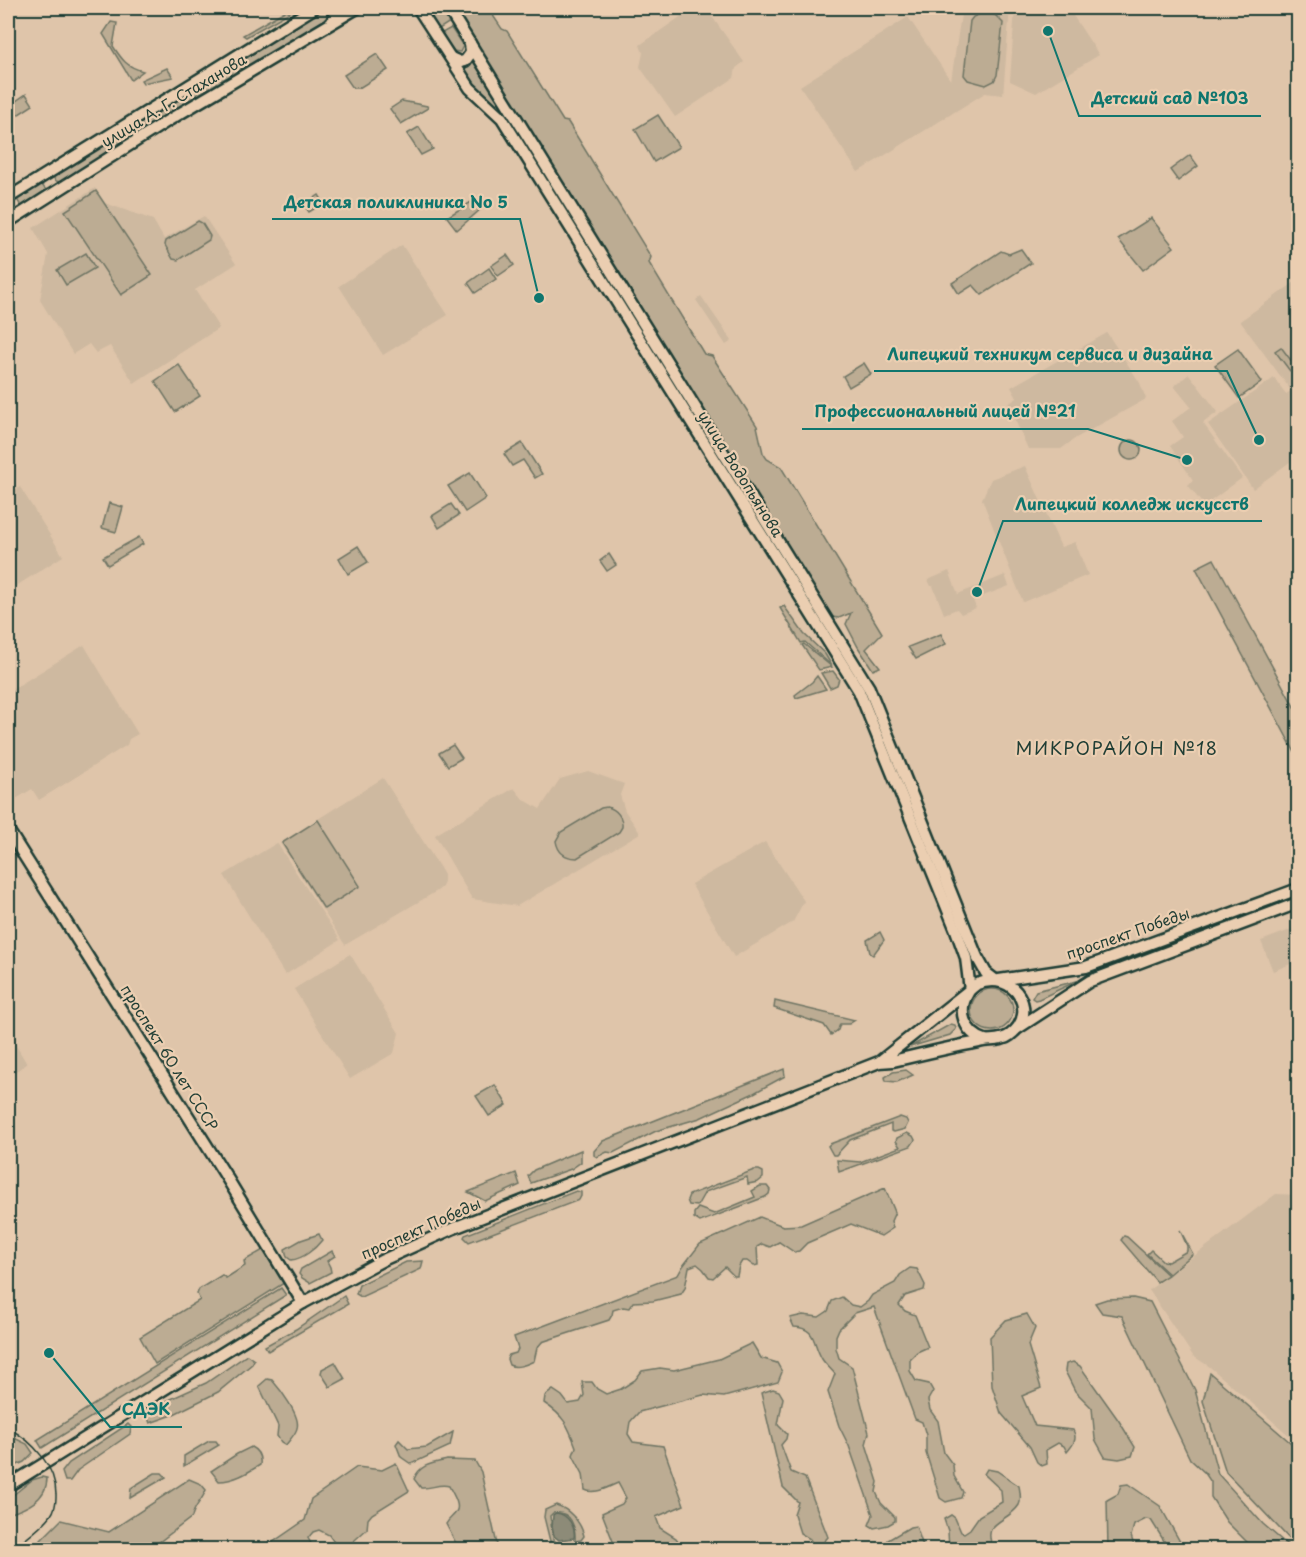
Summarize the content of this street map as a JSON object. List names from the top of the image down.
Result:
{
  "streets": {
    "main road": [
      "улица А. Г. Стаханова",
      "улица Водопьянова",
      "проспект Победы",
      "проспект 60 лет СССР"
    ]
  },
  "crossings": [
    ["улица Водопьянова", "проспект Победы"],
    ["проспект Победы", "проспект 60 лет СССР"]
  ],
  "districts": ["МИКРОРАЙОН №18"],
  "places": [
    "Детский сад №103",
    "Детская поликлиника No 5",
    "Липецкий техникум сервиса и дизайна",
    "Профессиональный лицей №21",
    "Липецкий колледж искусств",
    "СДЭК"
  ]
}
